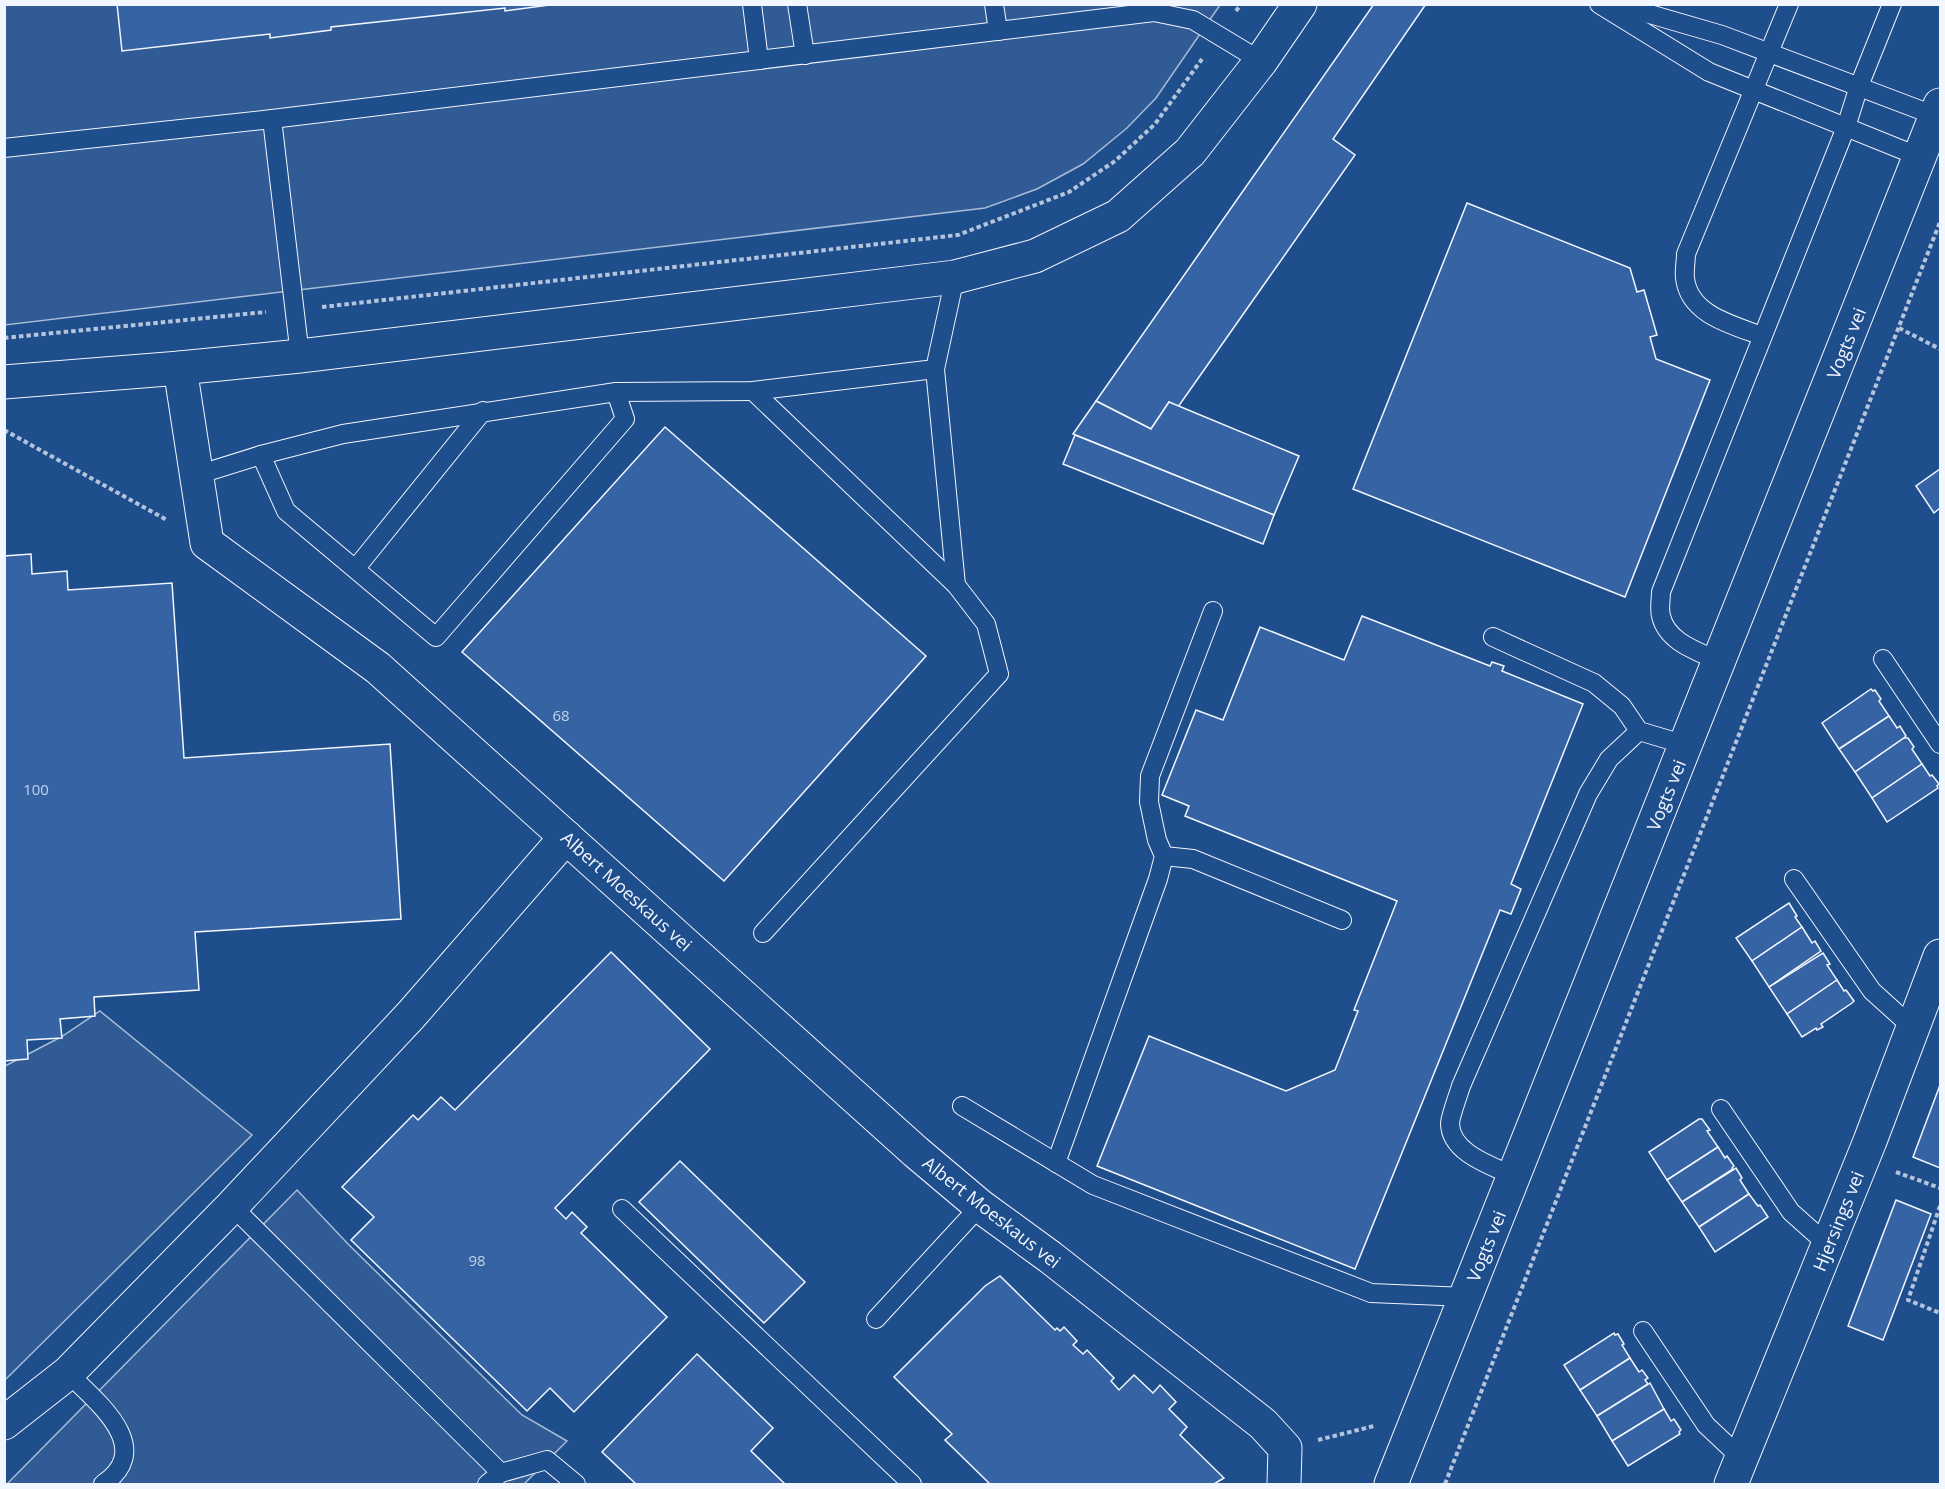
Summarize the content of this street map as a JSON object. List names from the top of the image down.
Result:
{
  "streets": {
    "street": ["Vogts vei", "Albert Moeskaus vei", "Hjersings vei"]
  },
  "house_numbers": ["68", "100", "98"]
}
